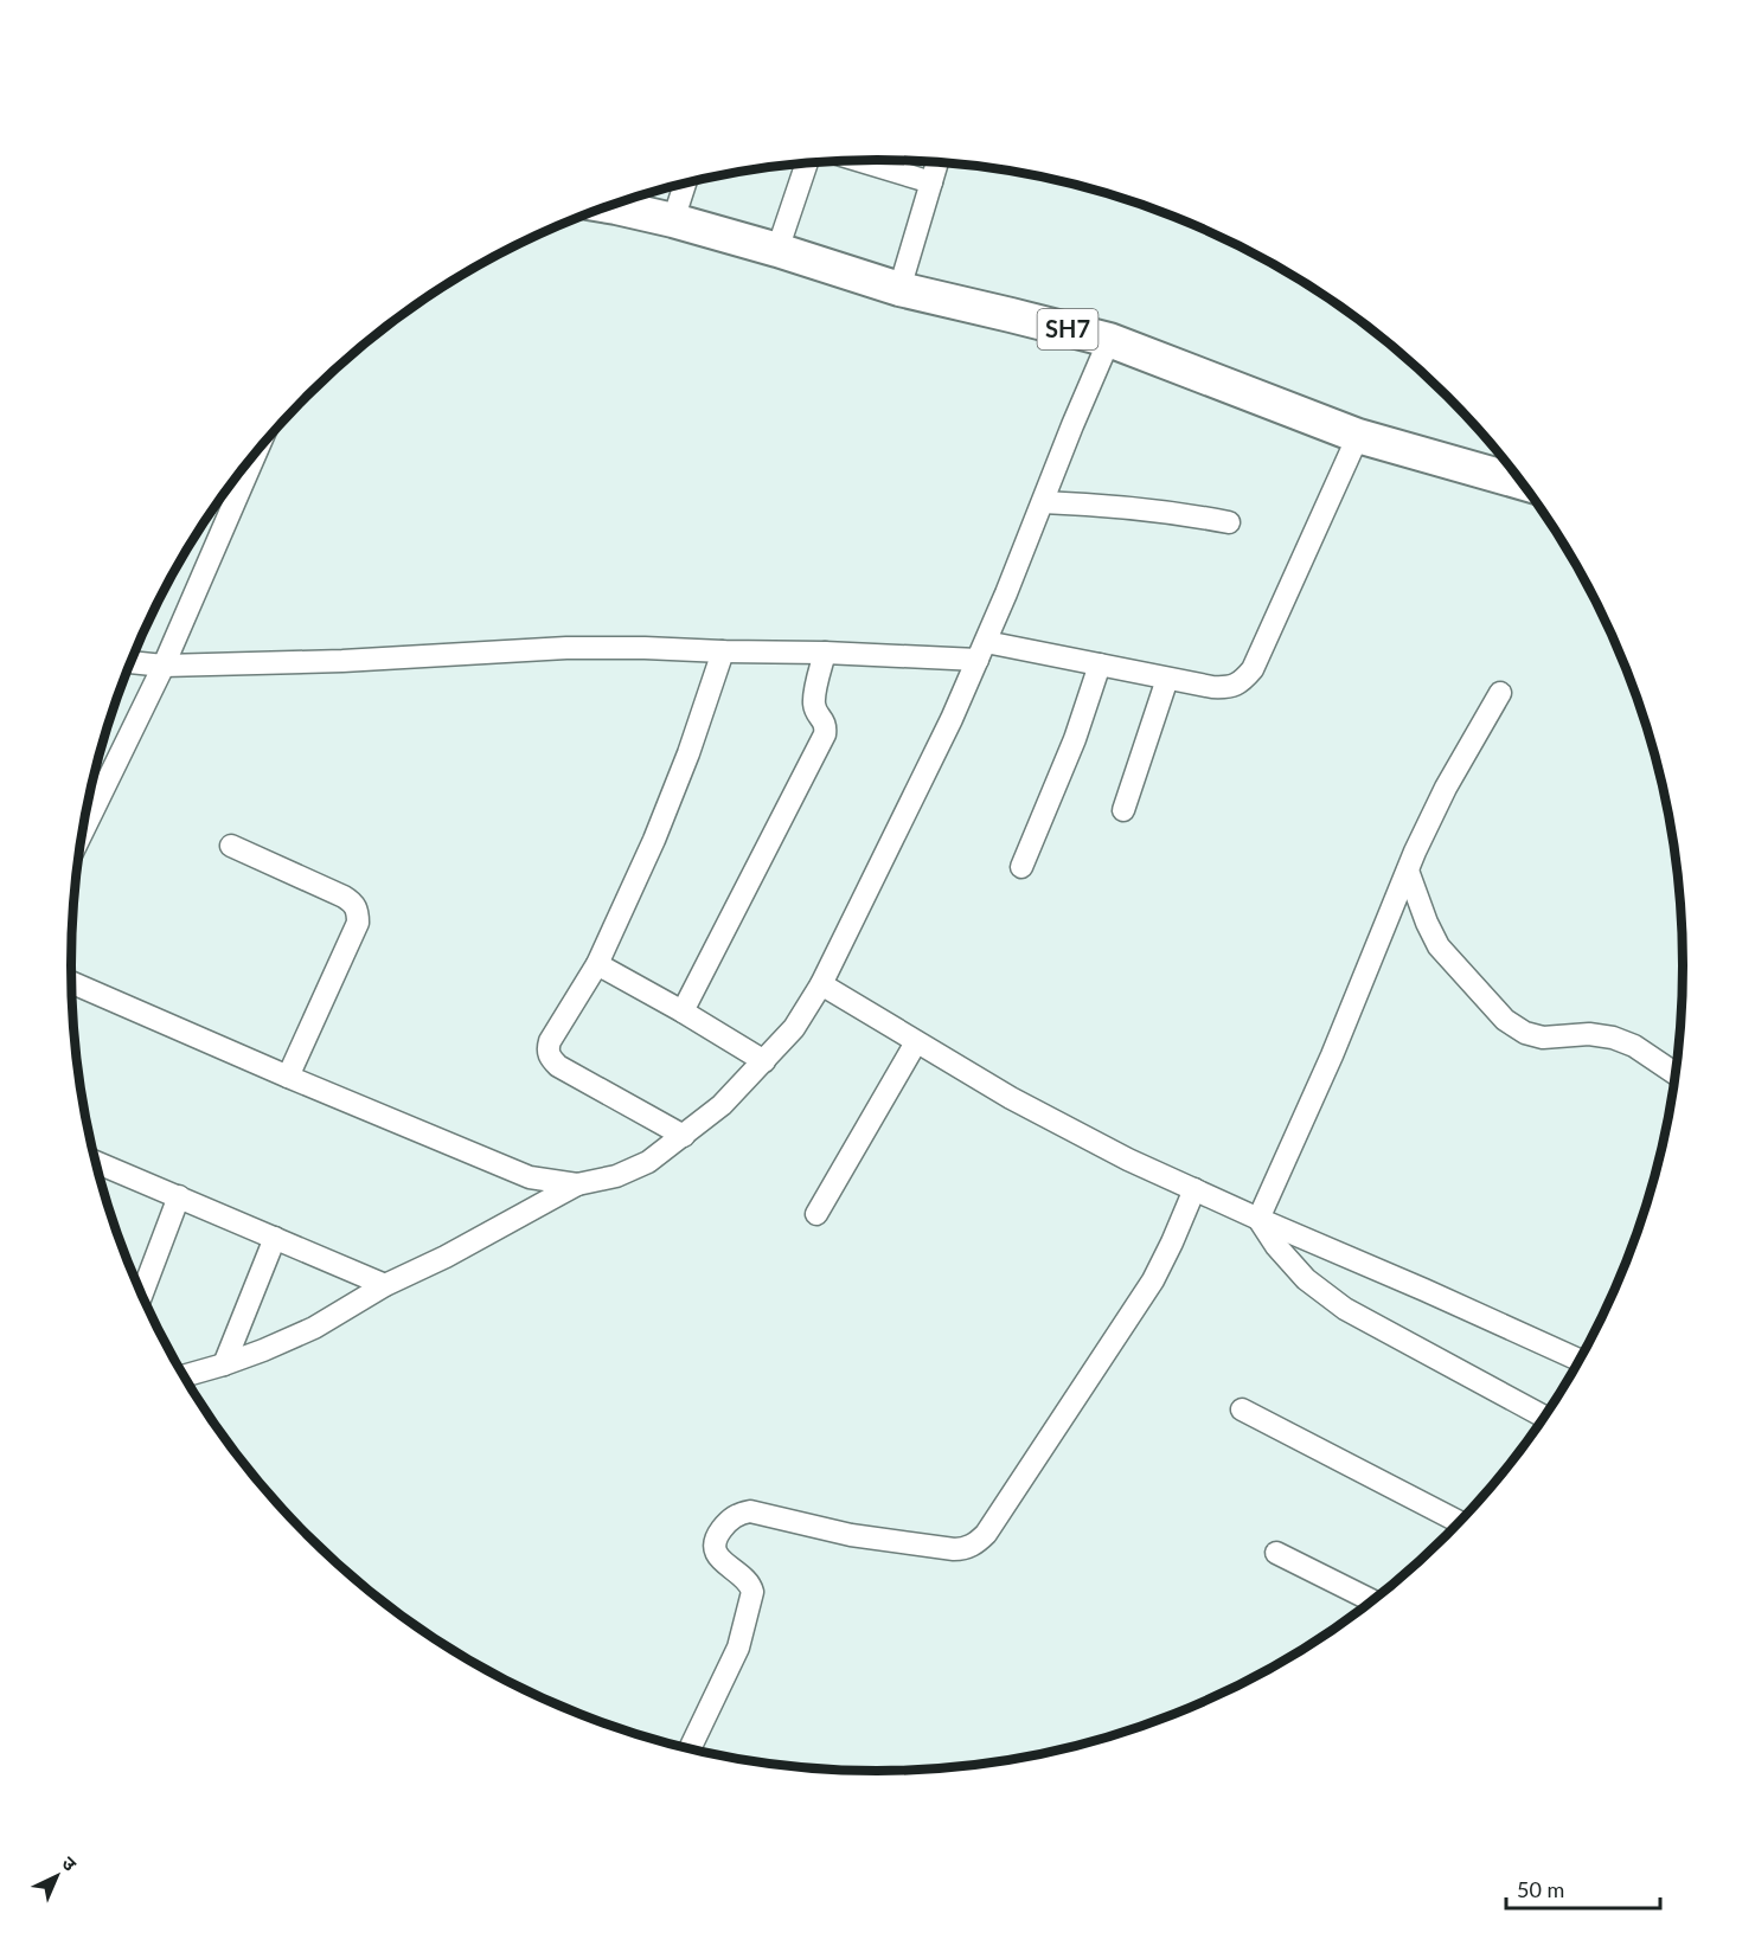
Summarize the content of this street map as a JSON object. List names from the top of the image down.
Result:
{
  "streets": {
    "main road": ["SH7"]
  },
  "scale_bar": "50 m",
  "north": "top right"
}
